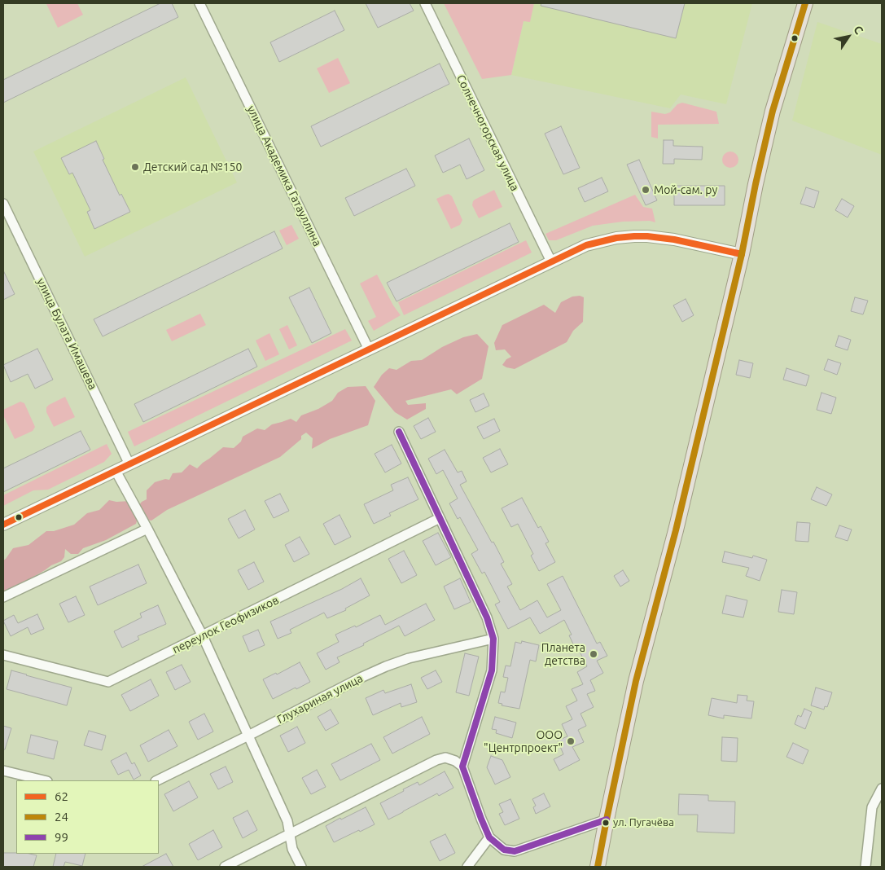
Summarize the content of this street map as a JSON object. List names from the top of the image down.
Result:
{
  "streets": {
    "street": [
      "Солнечногорская улица",
      "улица Академика Гатауллина",
      "улица Булата Имашева",
      "переулок Геофизиков",
      "Глухариная улица"
    ]
  },
  "places": [
    "Детский сад №150",
    "Мой-сам. ру",
    "Планета детства",
    "ООО \"Центрпроект\"",
    "ул. Пугачёва"
  ],
  "lines": ["transit line 24", "transit line 62", "transit line 99"],
  "legend": ["62", "24", "99"],
  "north": "top right"
}
